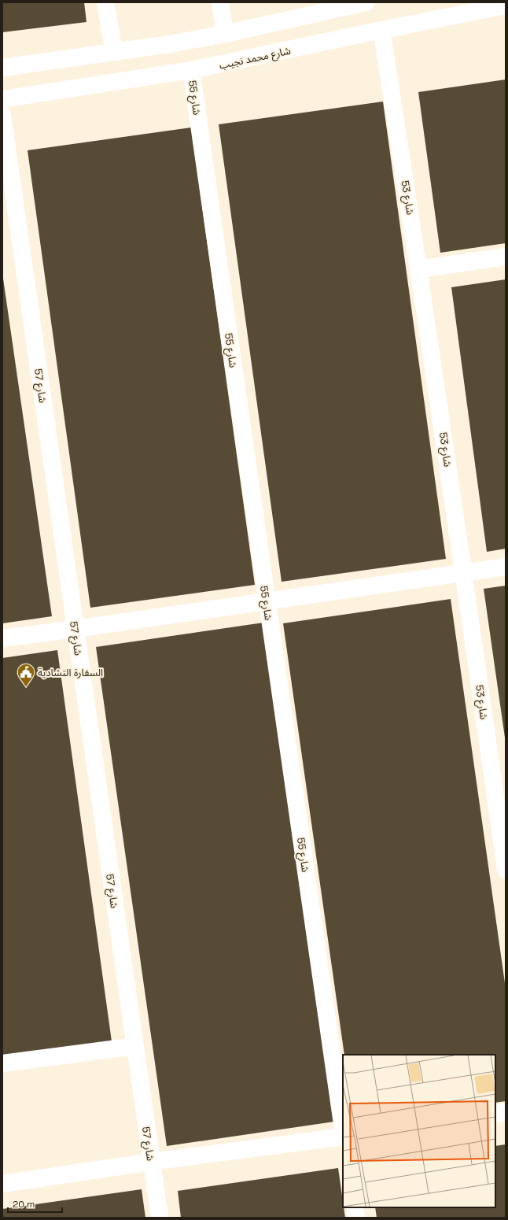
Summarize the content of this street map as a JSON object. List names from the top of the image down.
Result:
{
  "streets": {
    "street": [
      "شارع محمد نجيب",
      "شارع 55",
      "شارع 53",
      "شارع 57"
    ]
  },
  "crossings": [
    ["شارع محمد نجيب", "شارع 55"],
    ["شارع محمد نجيب", "شارع 53"]
  ],
  "places": {
    "public building": ["السفارة التشادية"]
  },
  "scale_bar": "20 m"
}
